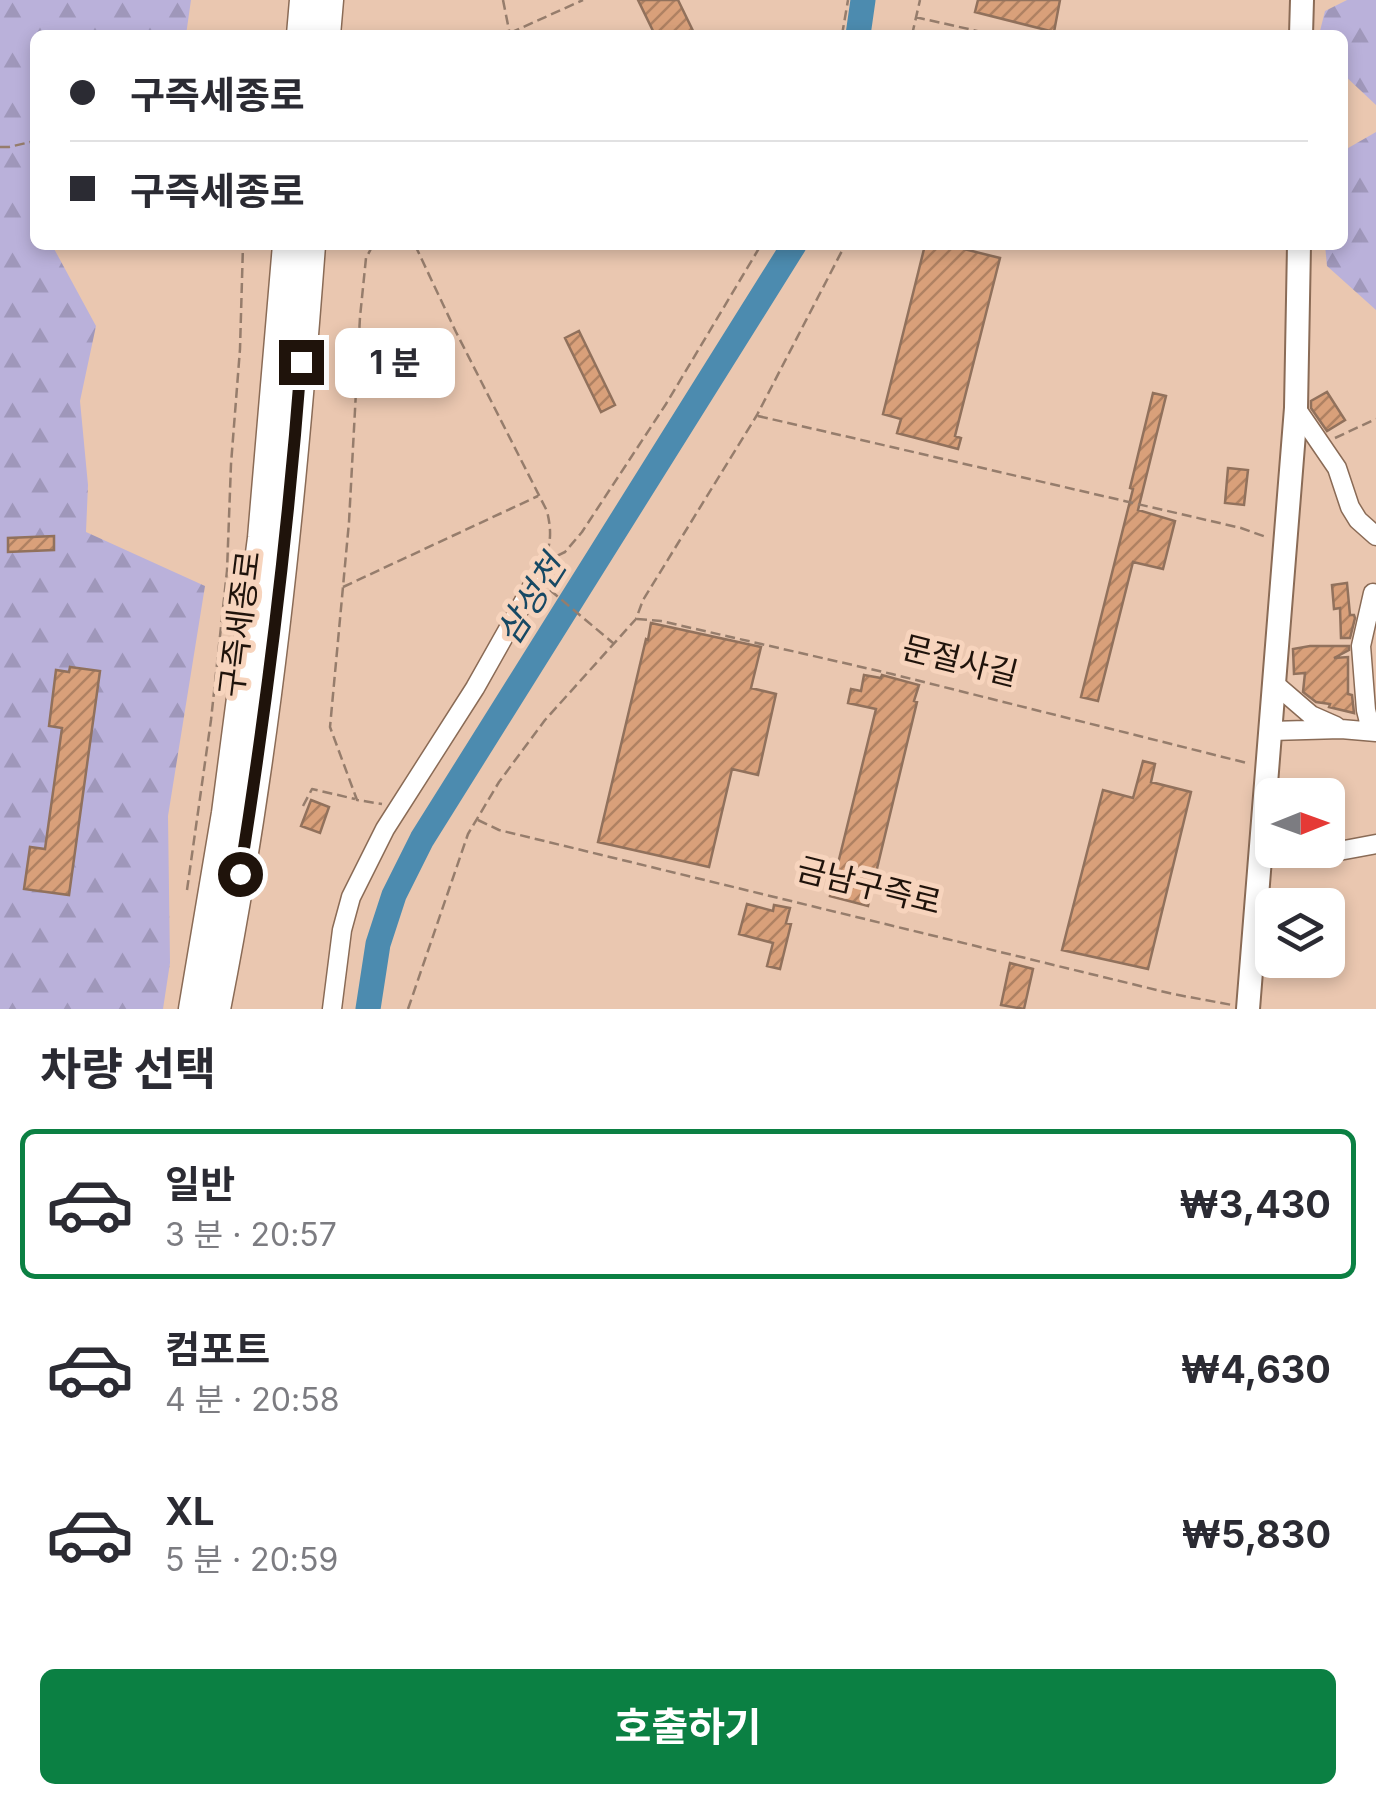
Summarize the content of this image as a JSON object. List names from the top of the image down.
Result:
{
  "streets": {
    "highway": ["구즉세종로"],
    "path": ["문절사길", "금남구즉로"]
  },
  "water": ["삼성천"],
  "north": "right",
  "page": {
    "banner": ["구즉세종로", "구즉세종로"],
    "bubble": "1 분",
    "heading": "차량 선택",
    "list": [
      {
        "name": "일반",
        "note": "3 분 · 20:57",
        "value": "₩3,430"
      },
      {
        "name": "컴포트",
        "note": "4 분 · 20:58",
        "value": "₩4,630"
      },
      {
        "name": "XL",
        "note": "5 분 · 20:59",
        "value": "₩5,830"
      }
    ],
    "buttons": "호출하기"
  }
}
